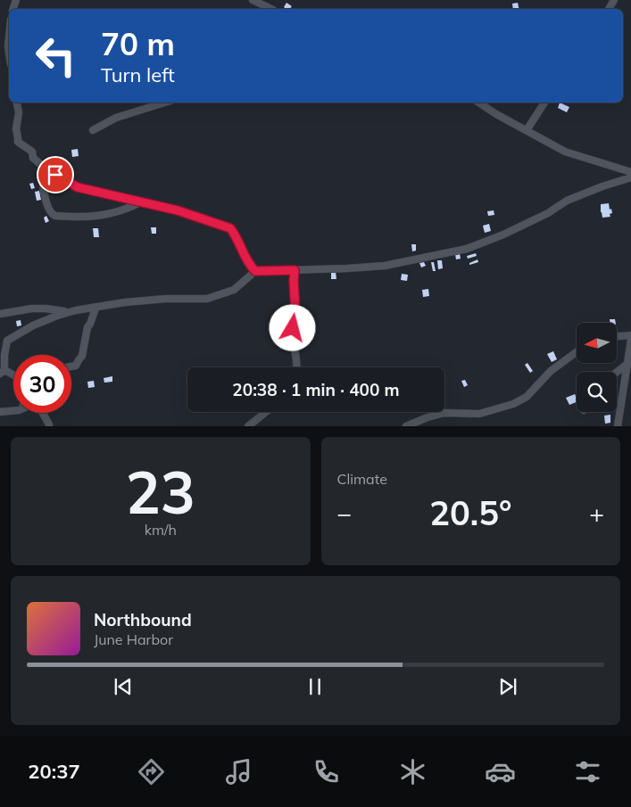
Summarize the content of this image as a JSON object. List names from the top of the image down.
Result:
{
  "north": "left",
  "page": {
    "turn": ["70 m", "Turn left"],
    "limit": "30",
    "trip": "20:38 · 1 min · 400 m",
    "tile": [
      ["23", "km/h"],
      "Climate"
    ],
    "heat": ["−", "20.5°", "+"],
    "song": ["Northbound", "June Harbor"],
    "tabs": "20:37"
  }
}
